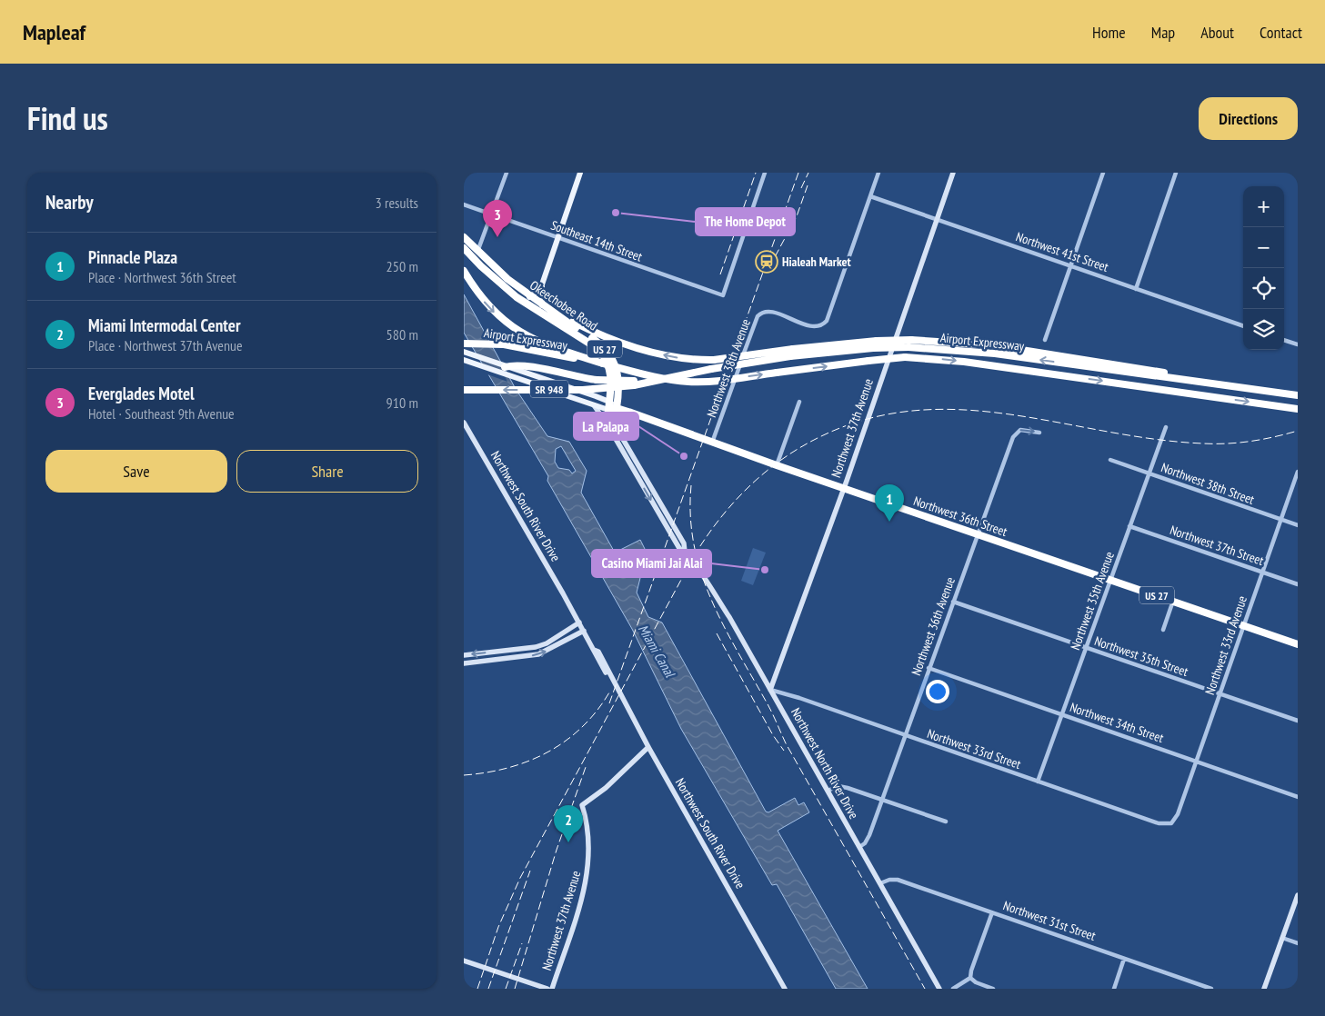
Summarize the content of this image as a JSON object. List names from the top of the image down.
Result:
{
  "streets": {
    "highway": [
      "Okeechobee Road",
      "Airport Expressway",
      "US 27",
      "Northwest 36th Street"
    ],
    "main road": ["SR 948"],
    "street": [
      "Southeast 14th Street",
      "Northwest 41st Street",
      "Northwest 38th Avenue",
      "Northwest 37th Avenue",
      "Northwest 38th Street",
      "Northwest South River Drive",
      "Northwest 37th Street",
      "Northwest 35th Avenue",
      "Northwest 36th Avenue",
      "Northwest 33rd Avenue",
      "Northwest 35th Street",
      "Northwest 34th Street",
      "Northwest 33rd Street",
      "Northwest North River Drive",
      "Northwest 31st Street"
    ]
  },
  "crossings": [
    ["Northwest 41st Street", "Northwest 38th Avenue"],
    ["Northwest 41st Street", "Northwest 37th Avenue"],
    ["Okeechobee Road", "Northwest 36th Street"],
    ["Okeechobee Road", "Northwest North River Drive"],
    ["Northwest 38th Avenue", "Northwest 36th Street"],
    ["Northwest 37th Avenue", "Northwest South River Drive"],
    ["Northwest 37th Avenue", "Northwest 36th Street"],
    ["Northwest 37th Avenue", "Northwest 33rd Street"],
    ["Northwest 37th Avenue", "Northwest North River Drive"],
    ["Northwest 38th Street", "Northwest 35th Avenue"],
    ["Northwest 38th Street", "Northwest 33rd Avenue"],
    ["Northwest 36th Street", "Northwest 35th Avenue"],
    ["Northwest 36th Street", "Northwest 36th Avenue"],
    ["Northwest 36th Street", "Northwest 33rd Avenue"],
    ["Northwest 36th Street", "Northwest North River Drive"],
    ["Northwest 37th Street", "Northwest 35th Avenue"],
    ["Northwest 37th Street", "Northwest 33rd Avenue"],
    ["Northwest 35th Avenue", "Northwest 35th Street"],
    ["Northwest 35th Avenue", "Northwest 34th Street"],
    ["Northwest 35th Avenue", "Northwest 33rd Street"],
    ["Northwest 36th Avenue", "Northwest 35th Street"],
    ["Northwest 36th Avenue", "Northwest 34th Street"],
    ["Northwest 36th Avenue", "Northwest 33rd Street"],
    ["Northwest 36th Avenue", "Northwest North River Drive"],
    ["Northwest 33rd Avenue", "Northwest 35th Street"],
    ["Northwest 33rd Avenue", "Northwest 34th Street"],
    ["Northwest 33rd Avenue", "Northwest 33rd Street"],
    ["Northwest 33rd Street", "Northwest North River Drive"],
    ["Northwest North River Drive", "Northwest 31st Street"]
  ],
  "water": ["Miami Canal"],
  "places": {
    "other": ["The Home Depot", "La Palapa", "Casino Miami Jai Alai"],
    "station": ["Hialeah Market"]
  },
  "page": {
    "header": "Mapleaf",
    "nav": [
      "Home",
      "Map",
      "About",
      "Contact"
    ],
    "title": "Find us",
    "buttons": [
      "Directions",
      ["Save", "Share"]
    ],
    "heading": ["Nearby", "3 results"],
    "map_buttons": ["+", "−"],
    "pins": ["3", "1", "2"],
    "list": [
      {
        "mark": "1",
        "name": "Pinnacle Plaza",
        "note": "Place · Northwest 36th Street",
        "value": "250 m"
      },
      {
        "mark": "2",
        "name": "Miami Intermodal Center",
        "note": "Place · Northwest 37th Avenue",
        "value": "580 m"
      },
      {
        "mark": "3",
        "name": "Everglades Motel",
        "note": "Hotel · Southeast 9th Avenue",
        "value": "910 m"
      }
    ]
  }
}
